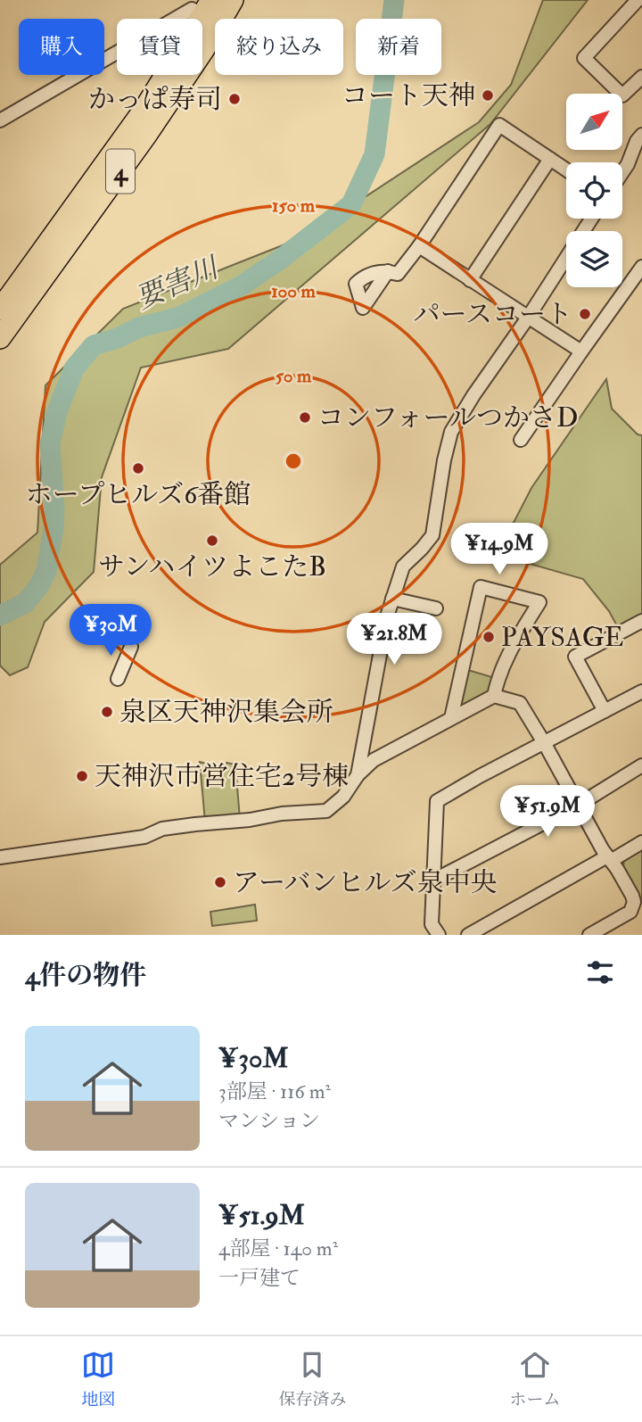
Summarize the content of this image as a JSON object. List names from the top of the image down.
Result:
{
  "streets": {
    "highway": ["4"]
  },
  "water": ["要害川"],
  "places": [
    "コート天神",
    "かっぱ寿司",
    "パースコート",
    "コンフォールつかさD",
    "ホープヒルズ6番館",
    "サンハイツよこたB",
    "PAYSAGE",
    "泉区天神沢集会所",
    "天神沢市営住宅2号棟",
    "アーバンヒルズ泉中央"
  ],
  "north": "top right",
  "page": {
    "chip": [
      "購入",
      "賃貸",
      "絞り込み",
      "新着"
    ],
    "price": [
      "¥14.9M",
      "¥30M",
      "¥21.8M",
      "¥51.9M"
    ],
    "heading": "4件の物件",
    "list": [
      {
        "name": "¥30M",
        "note": "3部屋 · 116 m² · マンション"
      },
      {
        "name": "¥51.9M",
        "note": "4部屋 · 140 m² · 一戸建て"
      }
    ],
    "tabs": ["地図", "保存済み", "ホーム"]
  },
  "rings": ["150 m", "100 m", "50 m"]
}
